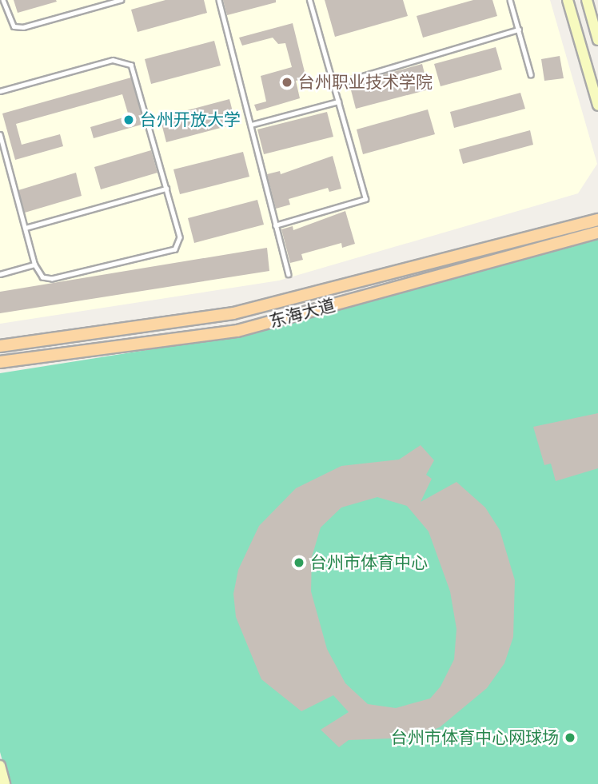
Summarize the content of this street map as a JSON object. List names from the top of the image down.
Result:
{
  "streets": {
    "main road": ["东海大道"]
  },
  "places": [
    "台州职业技术学院",
    "台州开放大学",
    "台州市体育中心",
    "台州市体育中心网球场"
  ]
}
